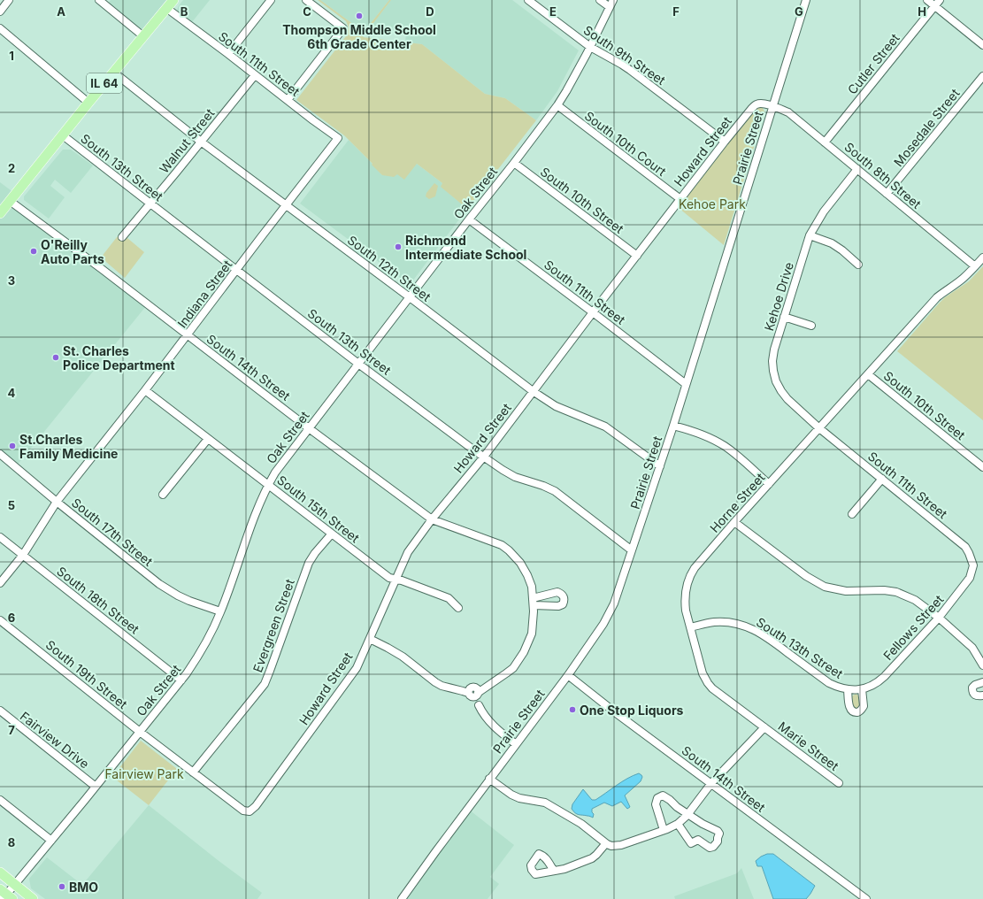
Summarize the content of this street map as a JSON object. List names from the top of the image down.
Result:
{
  "streets": {
    "main road": ["IL 64"],
    "street": [
      "South 9th Street",
      "South 11th Street",
      "Cutler Street",
      "Mosedale Street",
      "Walnut Street",
      "South 10th Court",
      "Prairie Street",
      "Howard Street",
      "South 13th Street",
      "South 8th Street",
      "Oak Street",
      "South 10th Street",
      "South 12th Street",
      "Indiana Street",
      "Kehoe Drive",
      "South 14th Street",
      "Horne Street",
      "South 15th Street",
      "South 17th Street",
      "South 18th Street",
      "Evergreen Street",
      "Fellows Street",
      "South 19th Street",
      "Fairview Drive",
      "Marie Street"
    ]
  },
  "crossings": [
    ["South 9th Street", "Howard Street"],
    ["South 9th Street", "Oak Street"],
    ["South 11th Street", "IL 64"],
    ["South 11th Street", "Walnut Street"],
    ["South 11th Street", "Prairie Street"],
    ["South 11th Street", "Howard Street"],
    ["South 11th Street", "Oak Street"],
    ["South 11th Street", "Indiana Street"],
    ["South 11th Street", "Kehoe Drive"],
    ["South 11th Street", "Horne Street"],
    ["South 11th Street", "Fellows Street"],
    ["Cutler Street", "South 8th Street"],
    ["IL 64", "South 13th Street"],
    ["IL 64", "South 12th Street"],
    ["IL 64", "South 14th Street"],
    ["Mosedale Street", "South 8th Street"],
    ["Walnut Street", "South 13th Street"],
    ["Walnut Street", "South 12th Street"],
    ["South 10th Court", "Howard Street"],
    ["South 10th Court", "Oak Street"],
    ["Prairie Street", "Howard Street"],
    ["Prairie Street", "South 13th Street"],
    ["Prairie Street", "South 8th Street"],
    ["Prairie Street", "South 12th Street"],
    ["Prairie Street", "South 14th Street"],
    ["Howard Street", "South 13th Street"],
    ["Howard Street", "South 8th Street"],
    ["Howard Street", "South 10th Street"],
    ["Howard Street", "South 12th Street"],
    ["Howard Street", "South 14th Street"],
    ["Howard Street", "South 15th Street"],
    ["Howard Street", "South 19th Street"],
    ["South 13th Street", "Oak Street"],
    ["South 13th Street", "Indiana Street"],
    ["South 13th Street", "Horne Street"],
    ["South 13th Street", "Fellows Street"],
    ["South 8th Street", "Kehoe Drive"],
    ["South 8th Street", "Horne Street"],
    ["Oak Street", "South 10th Street"],
    ["Oak Street", "South 12th Street"],
    ["Oak Street", "South 14th Street"],
    ["Oak Street", "South 15th Street"],
    ["Oak Street", "South 17th Street"],
    ["Oak Street", "South 18th Street"],
    ["Oak Street", "South 19th Street"],
    ["Oak Street", "Fairview Drive"],
    ["South 10th Street", "Horne Street"],
    ["South 12th Street", "Indiana Street"],
    ["Indiana Street", "South 14th Street"],
    ["Indiana Street", "South 15th Street"],
    ["Indiana Street", "South 17th Street"],
    ["Indiana Street", "South 18th Street"],
    ["Kehoe Drive", "Horne Street"],
    ["Horne Street", "Marie Street"],
    ["South 15th Street", "Evergreen Street"],
    ["Evergreen Street", "South 19th Street"]
  ],
  "parks": ["Kehoe Park", "Fairview Park"],
  "places": [
    "Thompson Middle School 6th Grade Center",
    "Richmond Intermediate School",
    "O'Reilly Auto Parts",
    "St. Charles Police Department",
    "St.Charles Family Medicine",
    "One Stop Liquors",
    "BMO"
  ],
  "grid": {
    "columns": [
      "A",
      "B",
      "C",
      "D",
      "E",
      "F",
      "G",
      "H"
    ],
    "rows": [
      "1",
      "2",
      "3",
      "4",
      "5",
      "6",
      "7",
      "8"
    ]
  }
}
